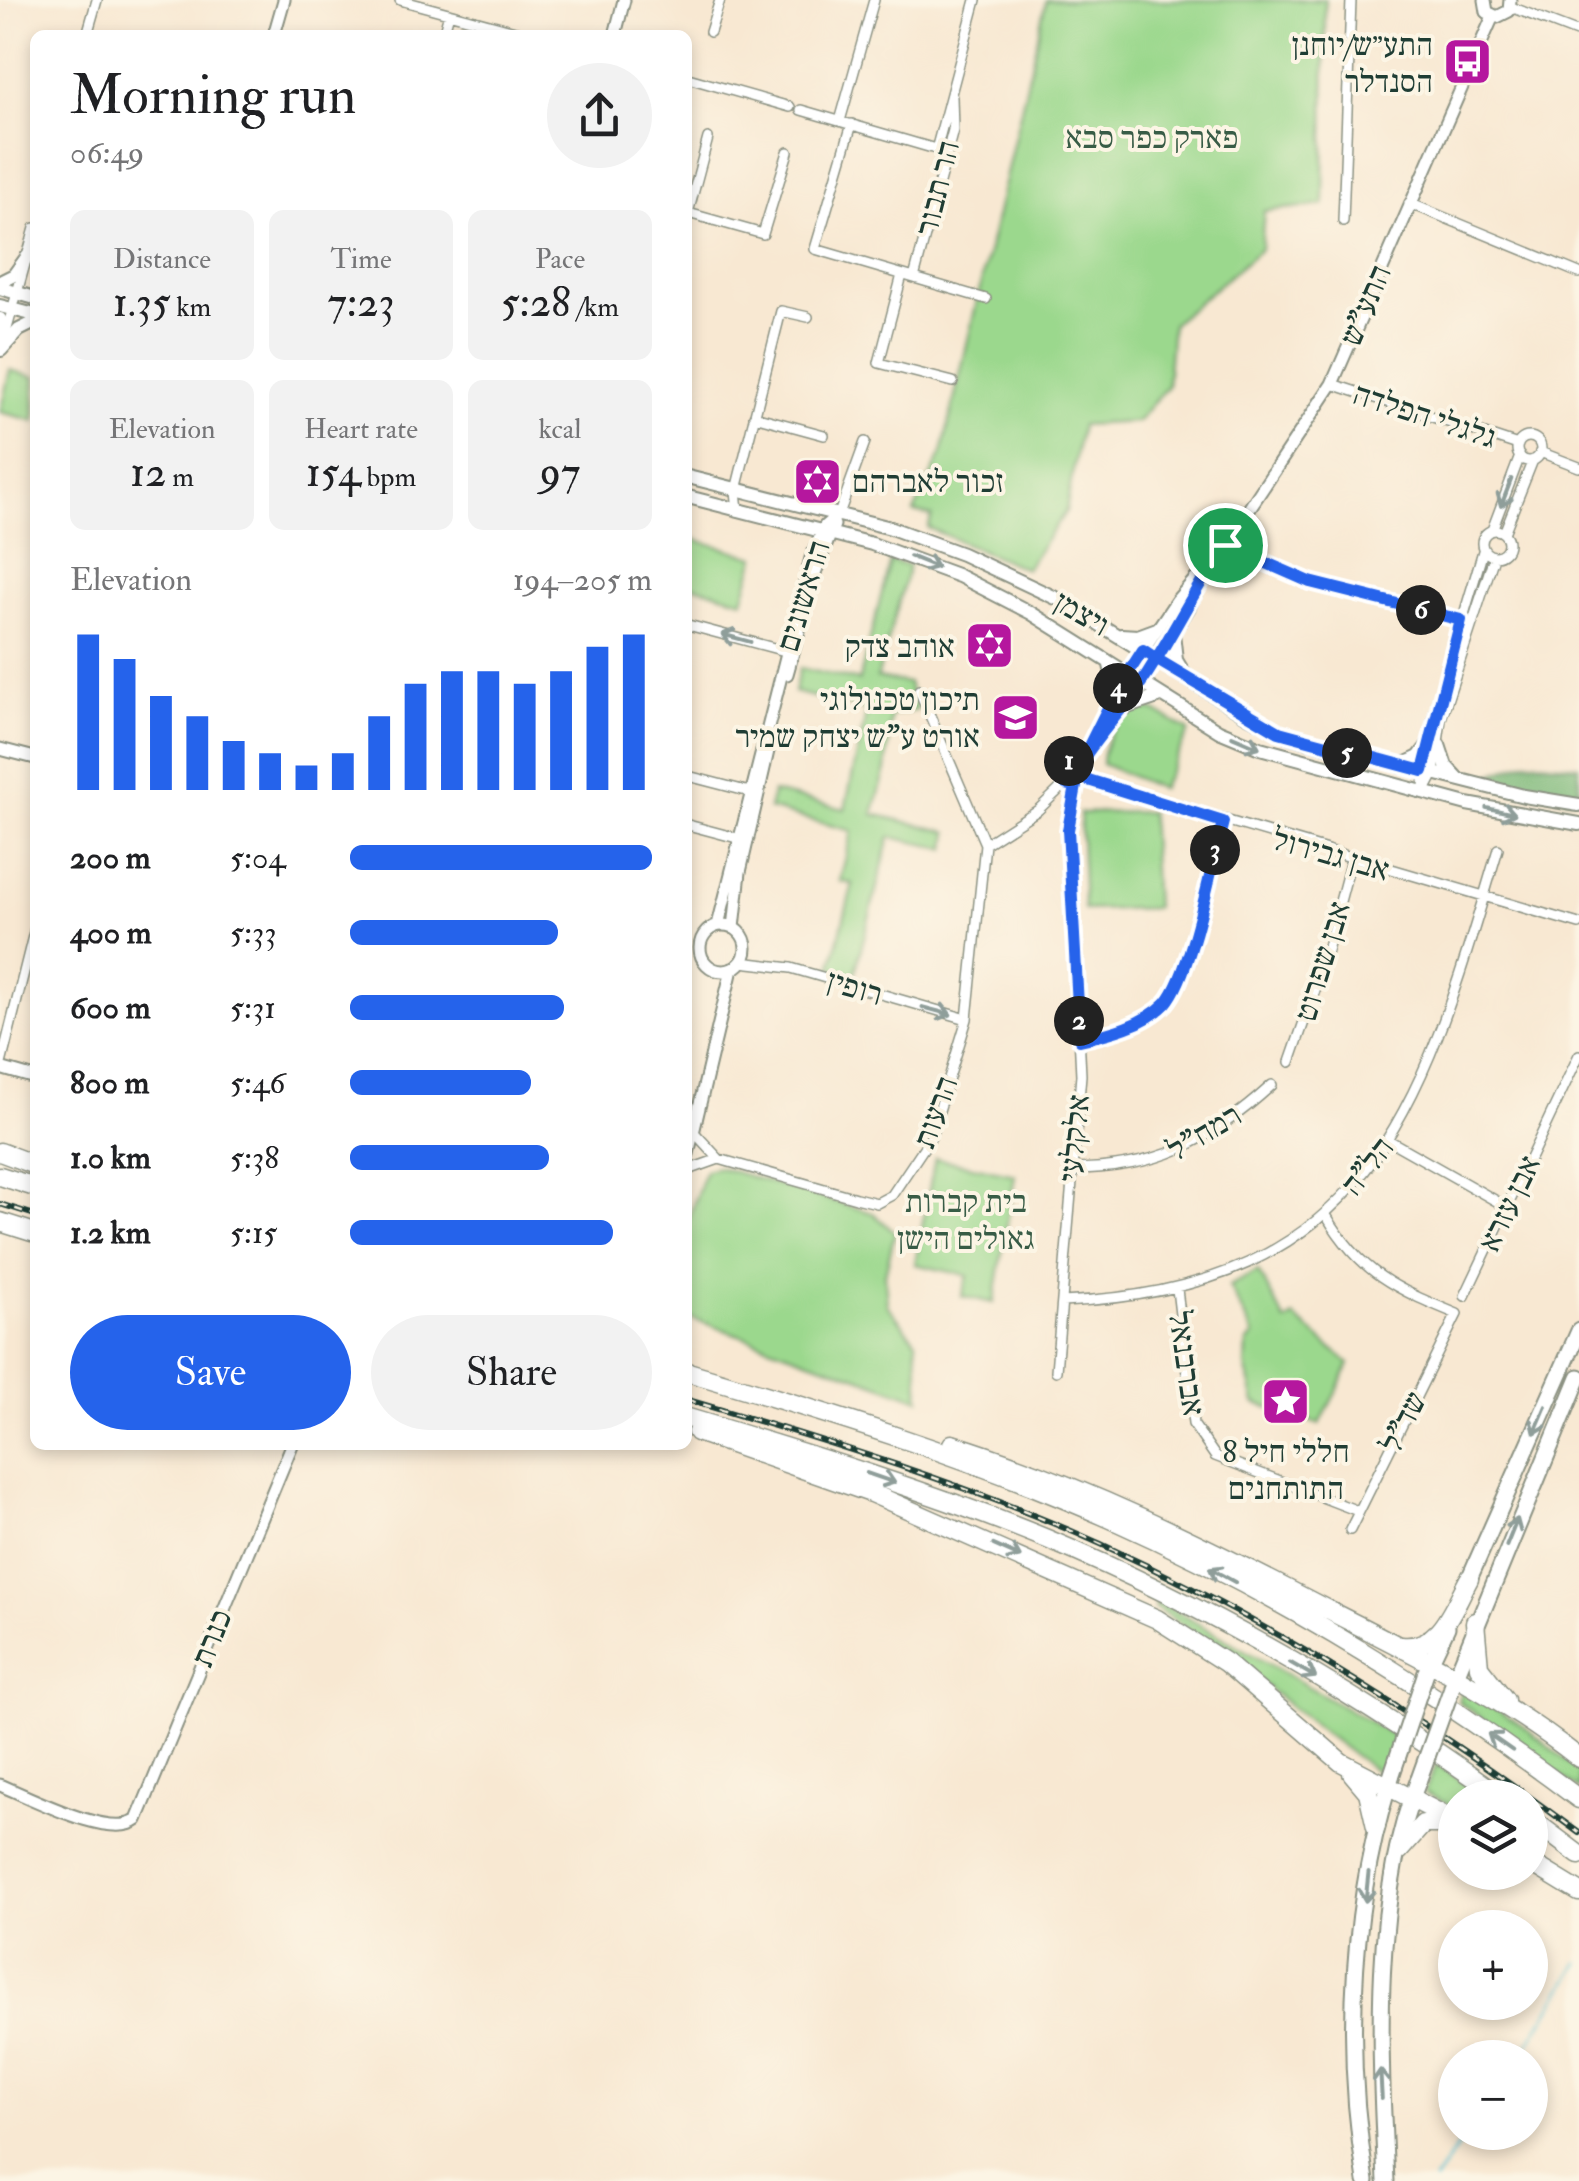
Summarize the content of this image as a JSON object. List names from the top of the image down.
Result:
{
  "streets": {
    "main road": ["ויצמן"],
    "street": [
      "הר תבור",
      "התע\"ש",
      "גלגלי הפלדה",
      "הראשונים",
      "אבן גבירול",
      "אבן שפרוט",
      "רופין",
      "הרעות",
      "רמח\"ל",
      "אלקלעי",
      "הל\"ה",
      "אבן עזרא",
      "אברבנאל",
      "שד\"ל",
      "כנרת"
    ]
  },
  "crossings": [
    ["התע\"ש", "גלגלי הפלדה"],
    ["התע\"ש", "ויצמן"],
    ["הראשונים", "ויצמן"],
    ["הראשונים", "רופין"],
    ["אבן גבירול", "אבן שפרוט"],
    ["אבן גבירול", "אלקלעי"],
    ["אבן גבירול", "הל\"ה"],
    ["רופין", "הרעות"],
    ["רמח\"ל", "אלקלעי"],
    ["אלקלעי", "הל\"ה"],
    ["הל\"ה", "אברבנאל"],
    ["הל\"ה", "שד\"ל"],
    ["אברבנאל", "שד\"ל"]
  ],
  "one_way": ["רופין"],
  "parks": ["פארק כפר סבא", "בית קברות גאולים הישן"],
  "places": {
    "bus stop": ["התע״ש/יוחנן הסנדלר"],
    "synagogue": ["זכור לאברהם", "אוהב צדק"],
    "school or university": ["תיכון טכנולוגי אורט ע\"ש יצחק שמיר"],
    "place": ["8 חללי חיל התותחנים"]
  },
  "page": {
    "heading": ["Morning run", "06:49"],
    "stats": [
      ["Distance", "1.35 km"],
      ["Time", "7:23"],
      ["Pace", "5:28 /km"],
      ["Elevation", "12 m"],
      ["Heart rate", "154 bpm"],
      ["kcal", "97"]
    ],
    "chart": ["Elevation", "194–205 m"],
    "pins": [
      "6",
      "4",
      "5",
      "1",
      "3",
      "2"
    ],
    "list": [
      {
        "name": "200 m",
        "note": "5:04"
      },
      {
        "name": "400 m",
        "note": "5:33"
      },
      {
        "name": "600 m",
        "note": "5:31"
      },
      {
        "name": "800 m",
        "note": "5:46"
      },
      {
        "name": "1.0 km",
        "note": "5:38"
      },
      {
        "name": "1.2 km",
        "note": "5:15"
      }
    ],
    "buttons": ["Save", "Share"],
    "map_buttons": ["+", "−"]
  }
}
